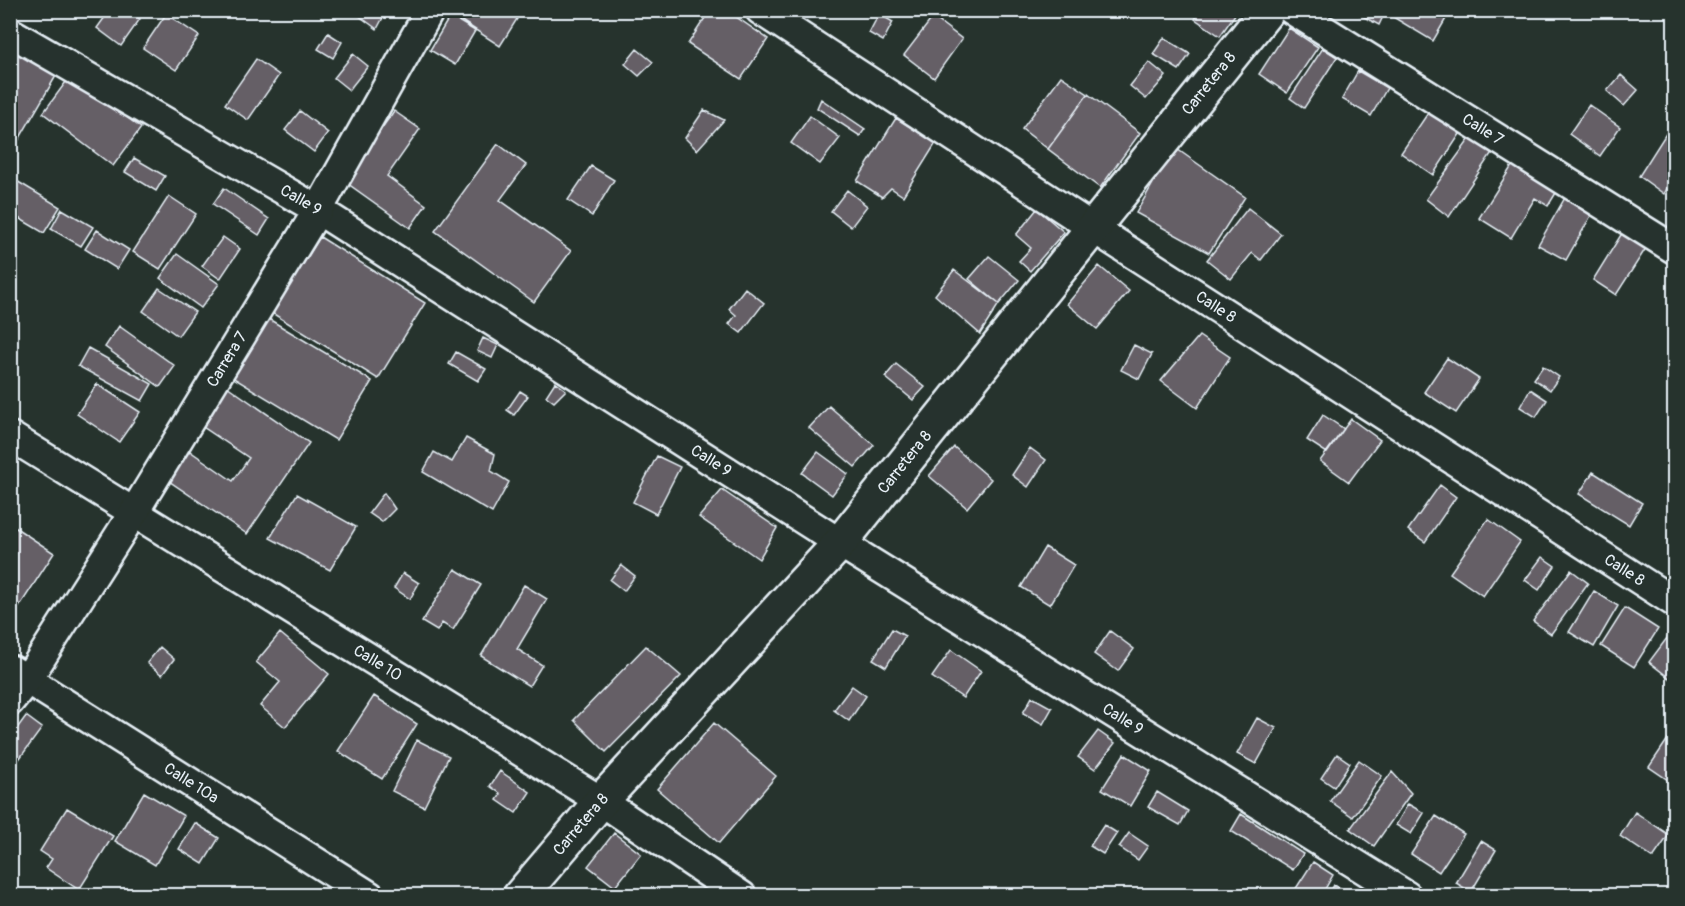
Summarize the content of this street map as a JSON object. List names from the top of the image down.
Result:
{
  "streets": {
    "street": [
      "Carretera 8",
      "Calle 7",
      "Calle 9",
      "Calle 8",
      "Carrera 7",
      "Calle 10",
      "Calle 10a"
    ]
  },
  "crossings": [
    ["Carretera 8", "Calle 9"],
    ["Carretera 8", "Calle 8"],
    ["Carretera 8", "Calle 10"],
    ["Calle 9", "Carrera 7"],
    ["Carrera 7", "Calle 10"],
    ["Carrera 7", "Calle 10a"]
  ]
}
